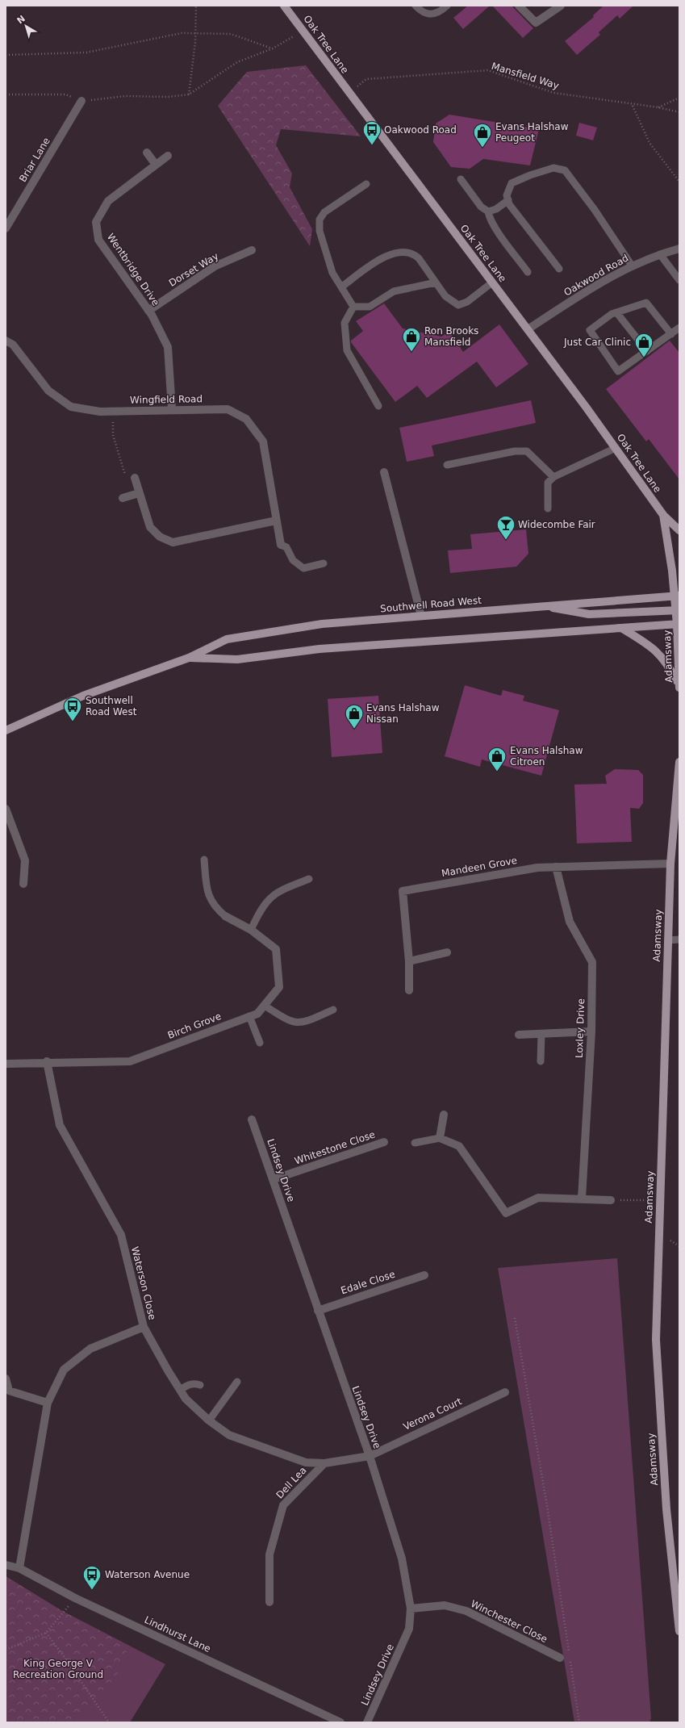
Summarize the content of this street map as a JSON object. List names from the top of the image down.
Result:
{
  "streets": {
    "main road": ["Oak Tree Lane", "Southwell Road West", "Adamsway"],
    "street": [
      "Briar Lane",
      "Wentbridge Drive",
      "Dorset Way",
      "Oakwood Road",
      "Wingfield Road",
      "Mandeen Grove",
      "Birch Grove",
      "Loxley Drive",
      "Whitestone Close",
      "Lindsey Drive",
      "Edale Close",
      "Waterson Close",
      "Verona Court",
      "Dell Lea",
      "Winchester Close",
      "Lindhurst Lane"
    ],
    "path": ["Mansfield Way"]
  },
  "crossings": [
    ["Oak Tree Lane", "Oakwood Road"],
    ["Oak Tree Lane", "Southwell Road West"],
    ["Oak Tree Lane", "Adamsway"],
    ["Wentbridge Drive", "Dorset Way"],
    ["Wentbridge Drive", "Wingfield Road"],
    ["Southwell Road West", "Adamsway"],
    ["Adamsway", "Mandeen Grove"],
    ["Mandeen Grove", "Loxley Drive"],
    ["Birch Grove", "Waterson Close"],
    ["Whitestone Close", "Lindsey Drive"],
    ["Lindsey Drive", "Edale Close"],
    ["Lindsey Drive", "Verona Court"],
    ["Lindsey Drive", "Winchester Close"],
    ["Waterson Close", "Dell Lea"]
  ],
  "parks": ["King George V Recreation Ground"],
  "places": {
    "bus stop": ["Oakwood Road", "Southwell Road West", "Waterson Avenue"],
    "shop": [
      "Evans Halshaw Peugeot",
      "Ron Brooks Mansfield",
      "Just Car Clinic",
      "Evans Halshaw Nissan",
      "Evans Halshaw Citroen"
    ],
    "bar": ["Widecombe Fair"]
  },
  "north": "top left"
}
